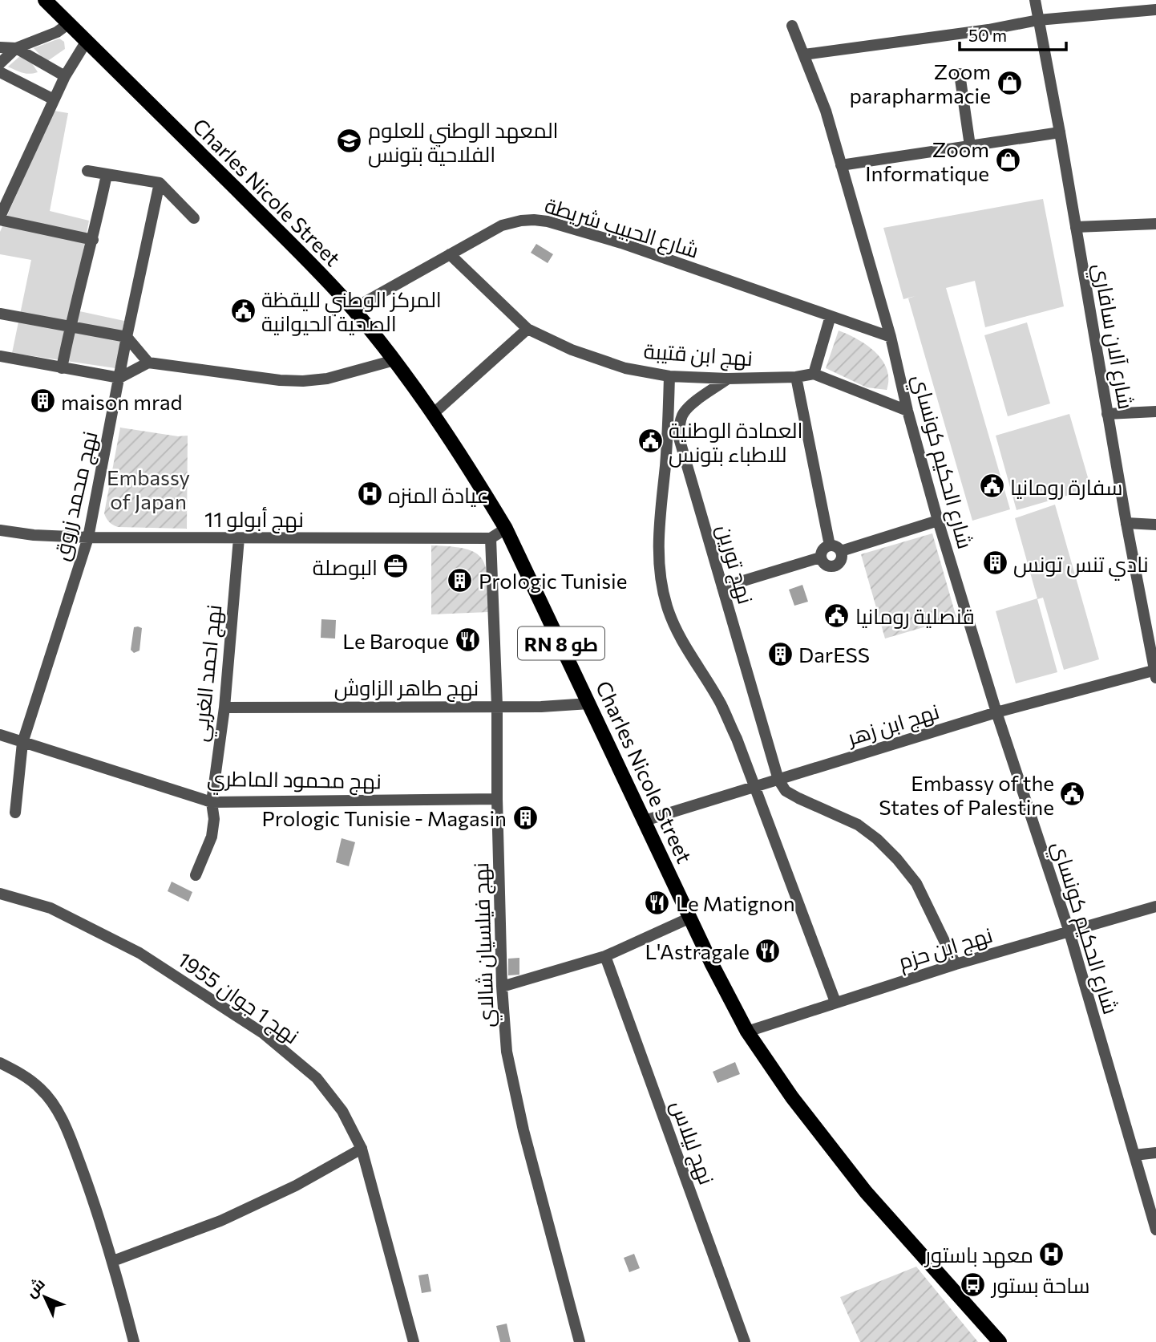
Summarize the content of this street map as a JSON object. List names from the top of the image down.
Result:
{
  "streets": {
    "main road": ["Charles Nicole Street", "RN 8 طو"],
    "street": [
      "شارع الحبيب شريطة",
      "شارع آلان سافاري",
      "نهج ابن قتيبة",
      "شارع الحكيم كونساي",
      "نهج محمد زروق",
      "نهج أبولو 11",
      "نهج تورين",
      "نهج احمد الغربي",
      "نهج طاهر الزاوش",
      "نهج ابن زهر",
      "نهج محمود الماطري",
      "نهج فيلسيان شالاي",
      "نهج ابن حزم",
      "نهج 1 جوان 1955",
      "نهج ليلاس"
    ]
  },
  "crossings": [
    ["Charles Nicole Street", "شارع الحبيب شريطة"],
    ["Charles Nicole Street", "نهج طاهر الزاوش"],
    ["Charles Nicole Street", "نهج ابن زهر"],
    ["Charles Nicole Street", "نهج ابن حزم"],
    ["شارع الحبيب شريطة", "نهج ابن قتيبة"],
    ["شارع الحبيب شريطة", "شارع الحكيم كونساي"],
    ["شارع آلان سافاري", "نهج ابن زهر"],
    ["نهج ابن قتيبة", "نهج تورين"],
    ["شارع الحكيم كونساي", "نهج ابن زهر"],
    ["شارع الحكيم كونساي", "نهج ابن حزم"],
    ["نهج محمد زروق", "نهج أبولو 11"],
    ["نهج محمد زروق", "نهج محمود الماطري"],
    ["نهج أبولو 11", "نهج احمد الغربي"],
    ["نهج أبولو 11", "نهج فيلسيان شالاي"],
    ["نهج تورين", "نهج ابن زهر"],
    ["نهج تورين", "نهج ابن حزم"],
    ["نهج احمد الغربي", "نهج طاهر الزاوش"],
    ["نهج احمد الغربي", "نهج محمود الماطري"],
    ["نهج طاهر الزاوش", "نهج فيلسيان شالاي"],
    ["نهج محمود الماطري", "نهج فيلسيان شالاي"]
  ],
  "parks": ["Embassy of Japan"],
  "places": {
    "shop": ["Zoom parapharmacie", "Zoom Informatique"],
    "school or university": ["المعهد الوطني للعلوم الفلاحية بتونس"],
    "public building": [
      "المركز الوطني لليقظة الصحية الحيوانية",
      "العمادة الوطنية للاطباء بتونس",
      "سفارة رومانيا",
      "قنصلية رومانيا",
      "Embassy of the States of Palestine"
    ],
    "building": [
      "maison mrad",
      "نادي تنس تونس",
      "Prologic Tunisie",
      "DarESS",
      "Prologic Tunisie - Magasin"
    ],
    "hospital": ["عيادة المنزه", "معهد باستور"],
    "office": ["البوصلة"],
    "restaurant": ["Le Baroque", "Le Matignon", "L'Astragale"],
    "bus stop": ["ساحة بستور"]
  },
  "scale_bar": "50 m",
  "north": "top left"
}
